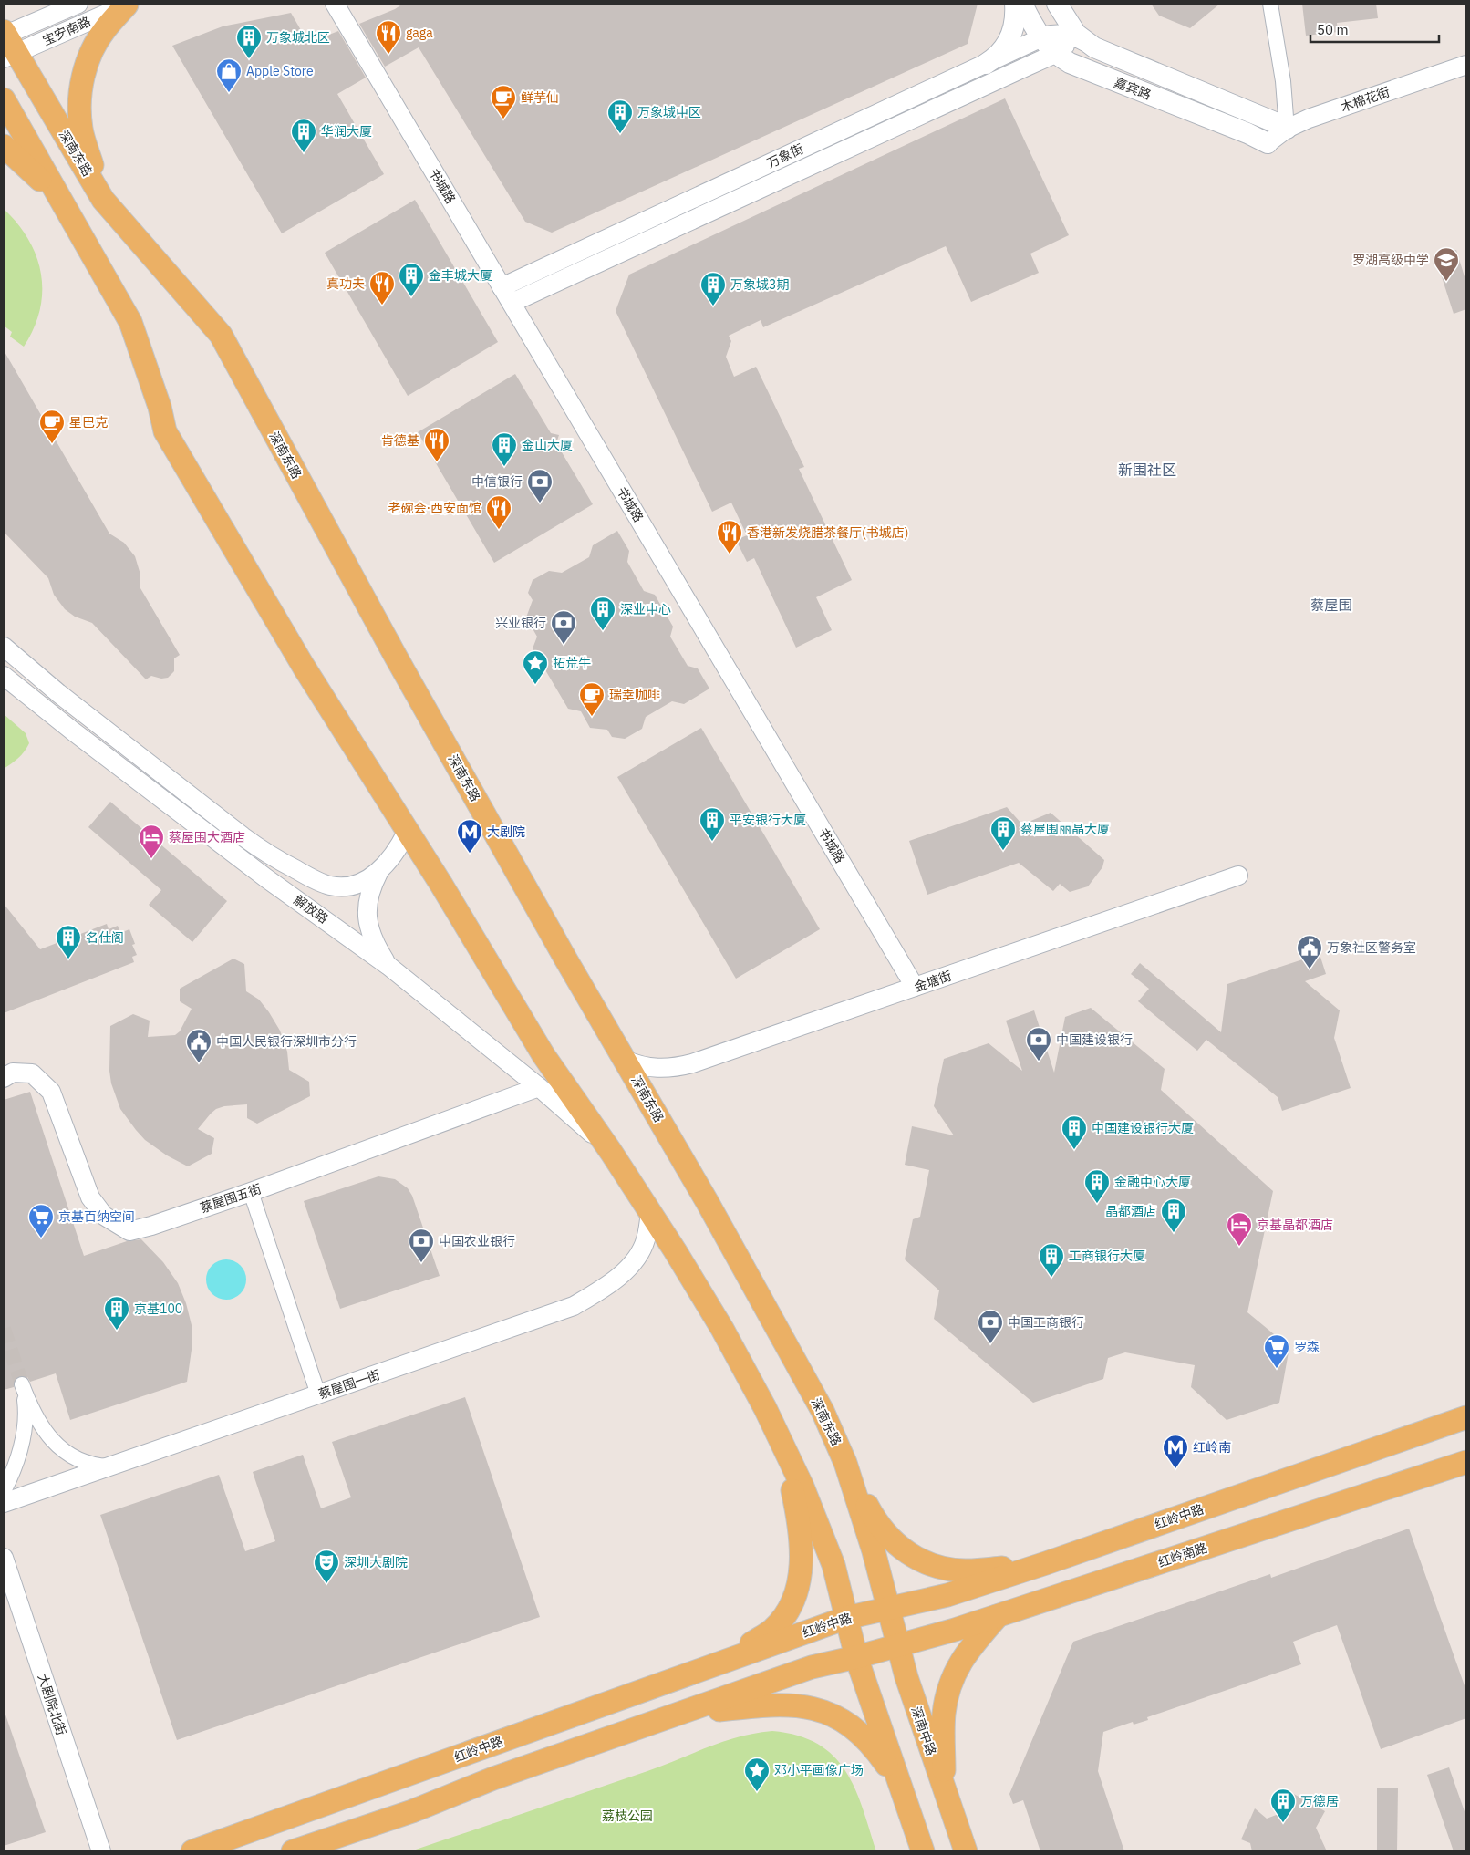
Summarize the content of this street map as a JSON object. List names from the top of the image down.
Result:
{
  "streets": {
    "main road": [
      "嘉宾路",
      "深南东路",
      "红岭中路",
      "红岭南路",
      "深南中路"
    ],
    "street": [
      "宝安南路",
      "木棉花街",
      "万象街",
      "书城路",
      "解放路",
      "金塘街",
      "蔡屋围五街",
      "蔡屋围一街",
      "大剧院北街"
    ]
  },
  "crossings": [
    ["宝安南路", "深南东路"],
    ["嘉宾路", "木棉花街"],
    ["嘉宾路", "万象街"],
    ["深南东路", "金塘街"],
    ["深南东路", "红岭中路"],
    ["深南东路", "深南中路"],
    ["万象街", "书城路"],
    ["书城路", "金塘街"],
    ["解放路", "蔡屋围五街"],
    ["红岭中路", "深南中路"],
    ["红岭南路", "深南中路"]
  ],
  "districts": ["新围社区", "蔡屋围"],
  "parks": ["荔枝公园"],
  "places": {
    "restaurant": [
      "gaga",
      "真功夫",
      "肯德基",
      "老碗会·西安面馆",
      "香港新发烧腊茶餐厅(书城店)"
    ],
    "building": [
      "万象城北区",
      "万象城中区",
      "华润大厦",
      "金丰城大厦",
      "万象城3期",
      "金山大厦",
      "深业中心",
      "平安银行大厦",
      "蔡屋围丽晶大厦",
      "名仕阁",
      "中国建设银行大厦",
      "金融中心大厦",
      "晶都酒店",
      "工商银行大厦",
      "京基100",
      "万德居"
    ],
    "shop": ["Apple Store"],
    "cafe": ["鲜芋仙", "星巴克", "瑞幸咖啡"],
    "school or university": ["罗湖高级中学"],
    "bank": [
      "中信银行",
      "兴业银行",
      "中国建设银行",
      "中国农业银行",
      "中国工商银行"
    ],
    "place": ["拓荒牛", "邓小平画像广场"],
    "metro station": ["大剧院", "红岭南"],
    "hotel": ["蔡屋围大酒店", "京基晶都酒店"],
    "public building": ["万象社区警务室", "中国人民银行深圳市分行"],
    "supermarket": ["京基百纳空间", "罗森"],
    "theatre": ["深圳大剧院"]
  },
  "scale_bar": "50 m"
}
